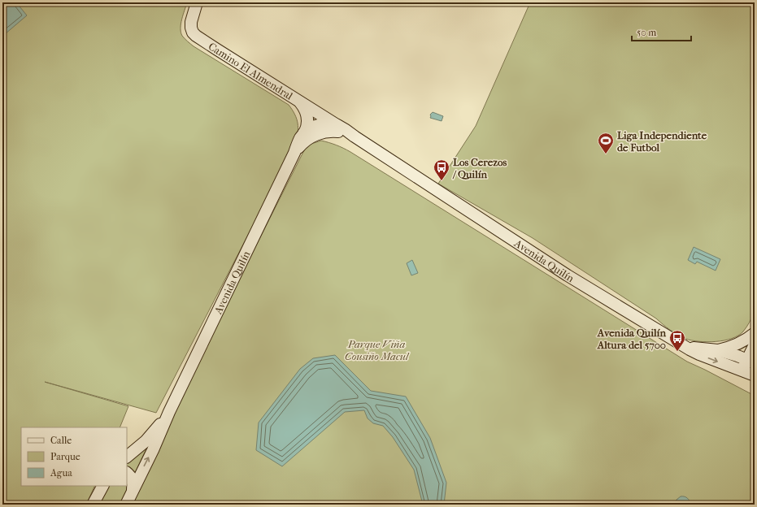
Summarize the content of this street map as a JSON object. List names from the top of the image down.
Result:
{
  "streets": {
    "main road": ["Camino El Almendral", "Avenida Quilín"]
  },
  "crossings": [
    ["Camino El Almendral", "Avenida Quilín"]
  ],
  "parks": ["Parque Viña Cousiño Macul"],
  "places": {
    "sports": ["Liga Independiente de Futbol"],
    "bus stop": ["Los Cerezos / Quilín", "Avenida Quilín Altura del 5700"]
  },
  "legend": ["Calle", "Parque", "Agua"],
  "scale_bar": "50 m"
}
